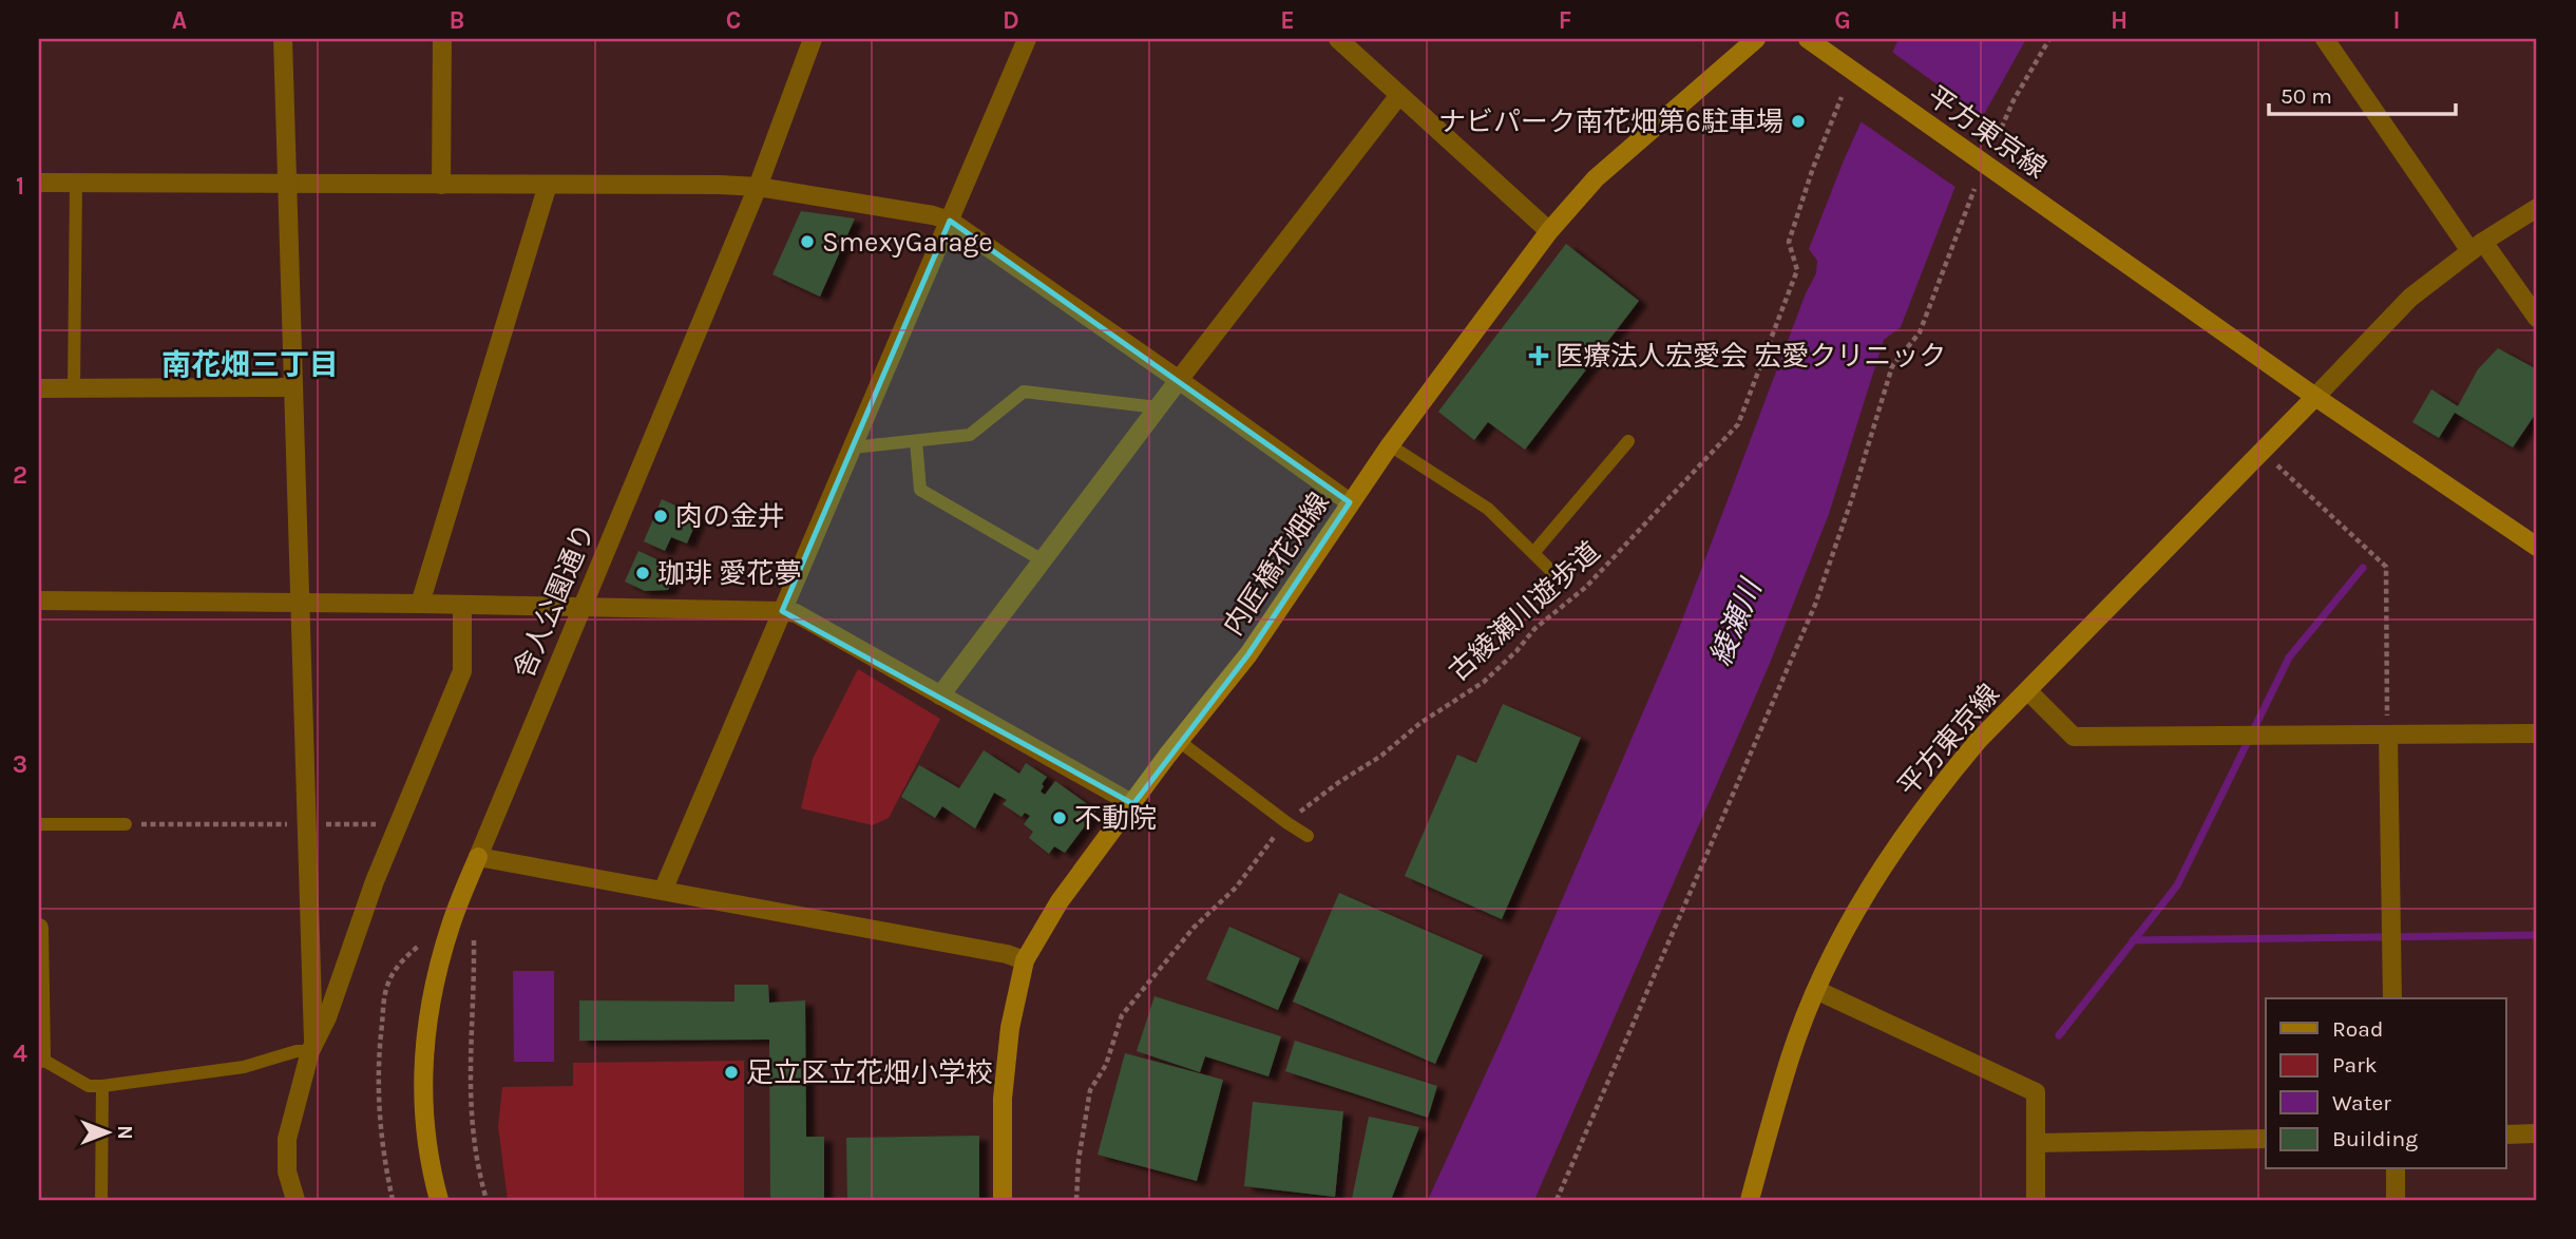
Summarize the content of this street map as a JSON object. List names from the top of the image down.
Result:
{
  "streets": {
    "main road": ["平方東京線", "内匠橋花畑線", "舎人公園通り"],
    "path": ["古綾瀬川遊歩道"]
  },
  "districts": ["南花畑三丁目"],
  "water": ["綾瀬川"],
  "places": {
    "other": [
      "ナビパーク南花畑第6駐車場",
      "SmexyGarage",
      "肉の金井",
      "珈琲 愛花夢",
      "不動院",
      "足立区立花畑小学校"
    ],
    "health": ["医療法人宏愛会 宏愛クリニック"]
  },
  "legend": [
    "Road",
    "Park",
    "Water",
    "Building"
  ],
  "scale_bar": "50 m",
  "north": "right",
  "grid": {
    "columns": [
      "A",
      "B",
      "C",
      "D",
      "E",
      "F",
      "G",
      "H",
      "I"
    ],
    "rows": [
      "1",
      "2",
      "3",
      "4"
    ]
  }
}
